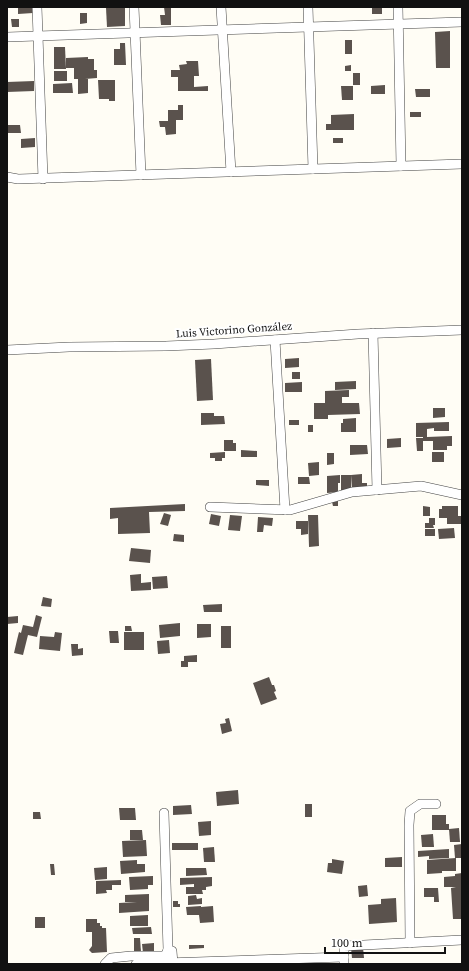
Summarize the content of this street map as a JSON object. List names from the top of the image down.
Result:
{
  "streets": {
    "street": ["Luis Victorino González"]
  },
  "scale_bar": "100 m"
}
